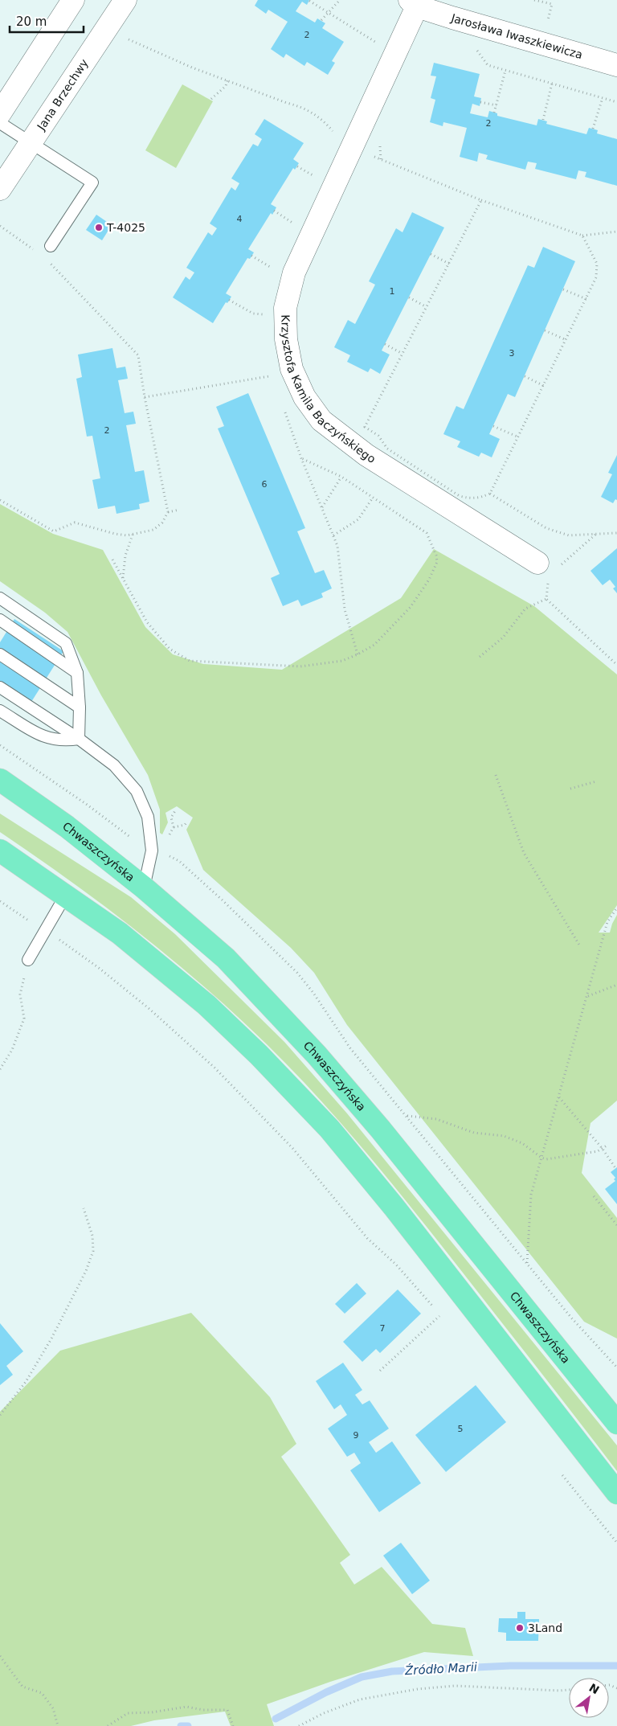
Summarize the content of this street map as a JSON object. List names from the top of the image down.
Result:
{
  "streets": {
    "main road": ["Chwaszczyńska"],
    "street": ["Jarosława Iwaszkiewicza", "Jana Brzechwy", "Krzysztofa Kamila Baczyńskiego"]
  },
  "crossings": [
    ["Jarosława Iwaszkiewicza", "Krzysztofa Kamila Baczyńskiego"]
  ],
  "water": ["Źródło Marii"],
  "places": ["T-4025", "3Land"],
  "house_numbers": [
    "2",
    "2",
    "4",
    "1",
    "3",
    "2",
    "6",
    "7",
    "5",
    "9"
  ],
  "scale_bar": "20 m",
  "north": "top right"
}
